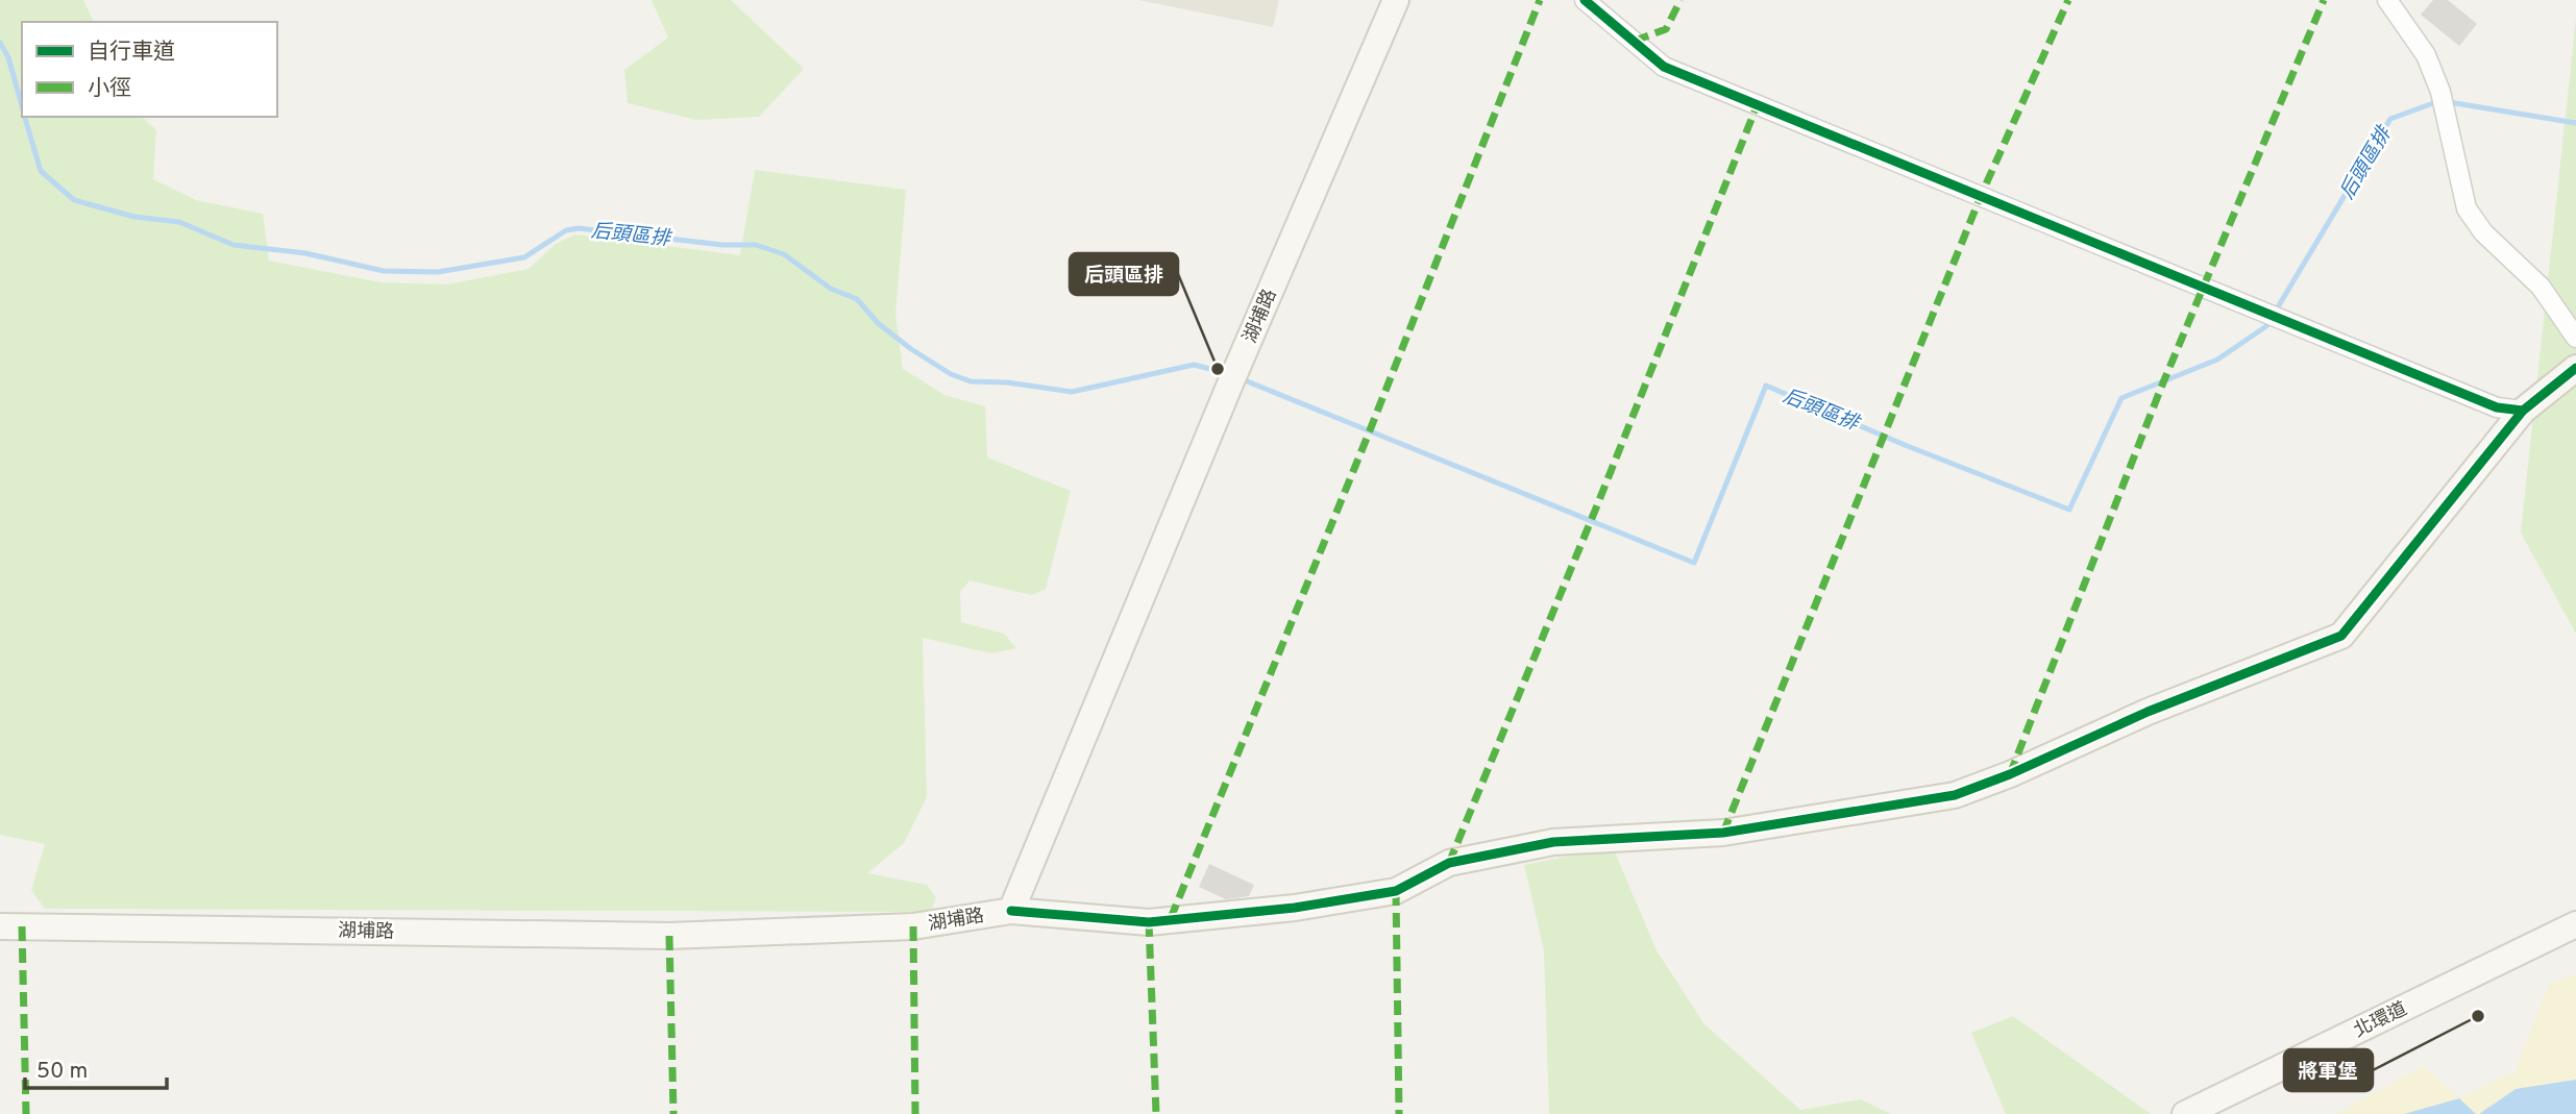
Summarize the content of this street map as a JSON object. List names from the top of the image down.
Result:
{
  "streets": {
    "street": ["湖埔路", "北環道"]
  },
  "water": ["后頭區排"],
  "places": ["后頭區排", "將軍堡"],
  "legend": ["自行車道", "小徑"],
  "scale_bar": "50 m"
}
